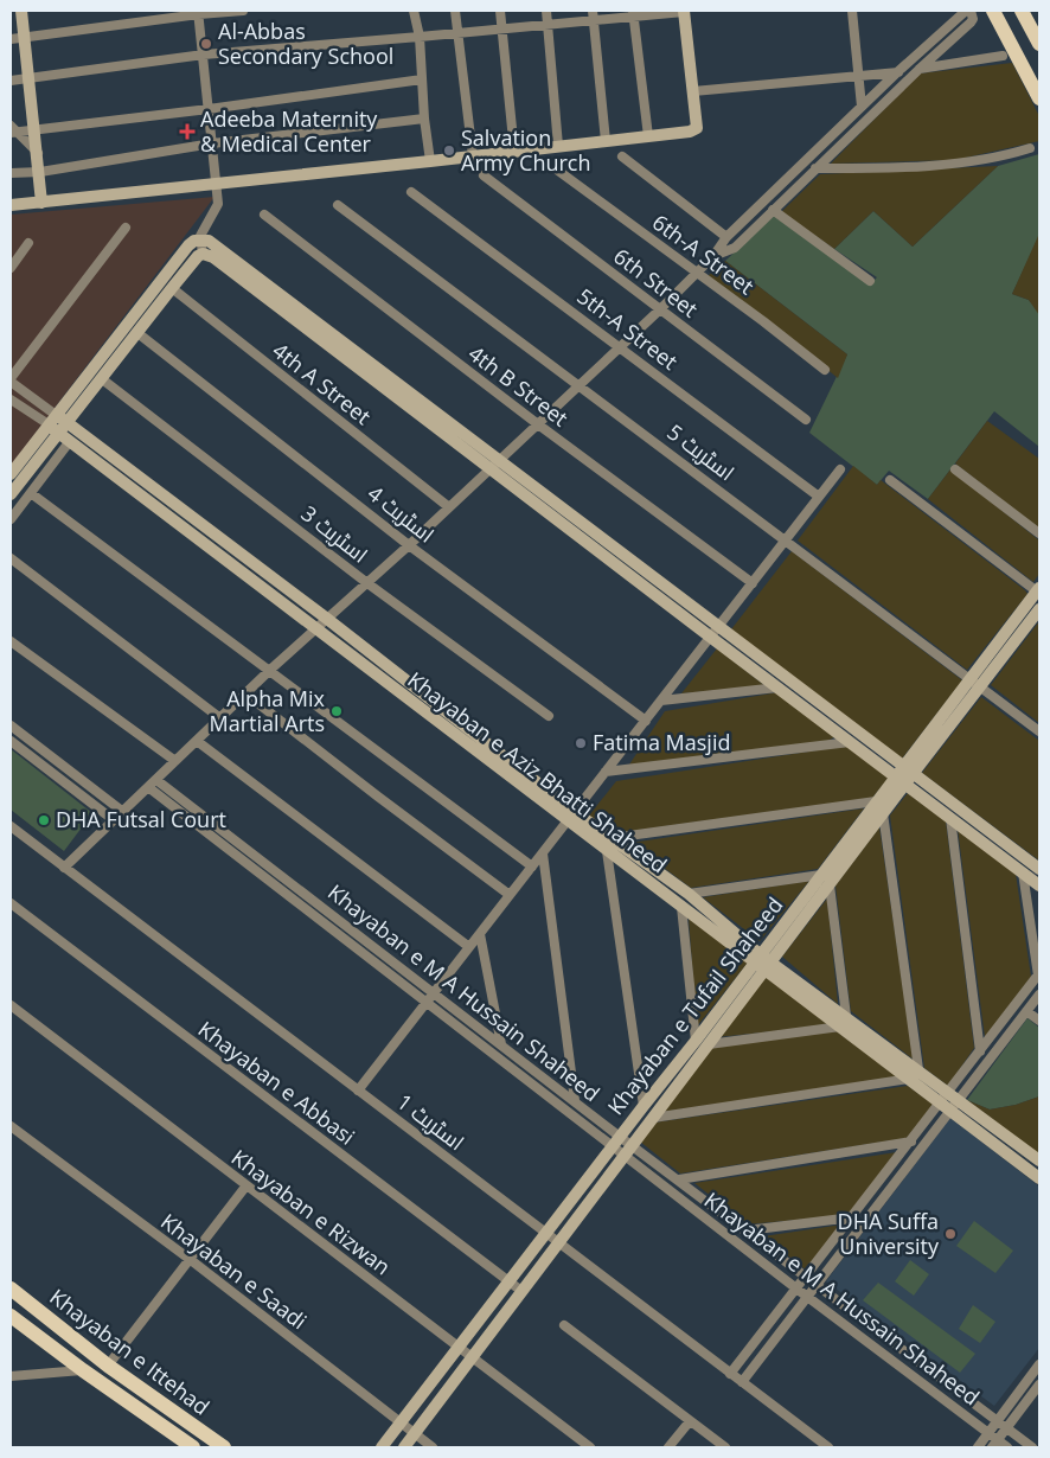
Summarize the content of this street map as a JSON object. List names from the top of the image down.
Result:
{
  "streets": {
    "main road": ["Khayaban e Ittehad"],
    "street": [
      "6th-A Street",
      "6th Street",
      "5th-A Street",
      "4th A Street",
      "4th B Street",
      "اسٹریٹ 5",
      "اسٹریٹ 4",
      "اسٹریٹ 3",
      "Khayaban e Aziz Bhatti Shaheed",
      "Khayaban e M A Hussain Shaheed",
      "Khayaban e Tufail Shaheed",
      "Khayaban e Abbasi",
      "اسٹریٹ 1",
      "Khayaban e Rizwan",
      "Khayaban e Saadi"
    ]
  },
  "crossings": [
    ["اسٹریٹ 5", "Khayaban e Tufail Shaheed"],
    ["Khayaban e Aziz Bhatti Shaheed", "Khayaban e Tufail Shaheed"],
    ["Khayaban e M A Hussain Shaheed", "Khayaban e Tufail Shaheed"],
    ["Khayaban e Tufail Shaheed", "Khayaban e Abbasi"],
    ["Khayaban e Tufail Shaheed", "اسٹریٹ 1"],
    ["Khayaban e Tufail Shaheed", "Khayaban e Rizwan"],
    ["Khayaban e Tufail Shaheed", "Khayaban e Saadi"]
  ],
  "places": {
    "other": [
      "Al-Abbas Secondary School",
      "Salvation Army Church",
      "Alpha Mix Martial Arts",
      "Fatima Masjid",
      "DHA Futsal Court",
      "DHA Suffa University"
    ],
    "health": ["Adeeba Maternity & Medical Center"]
  }
}
